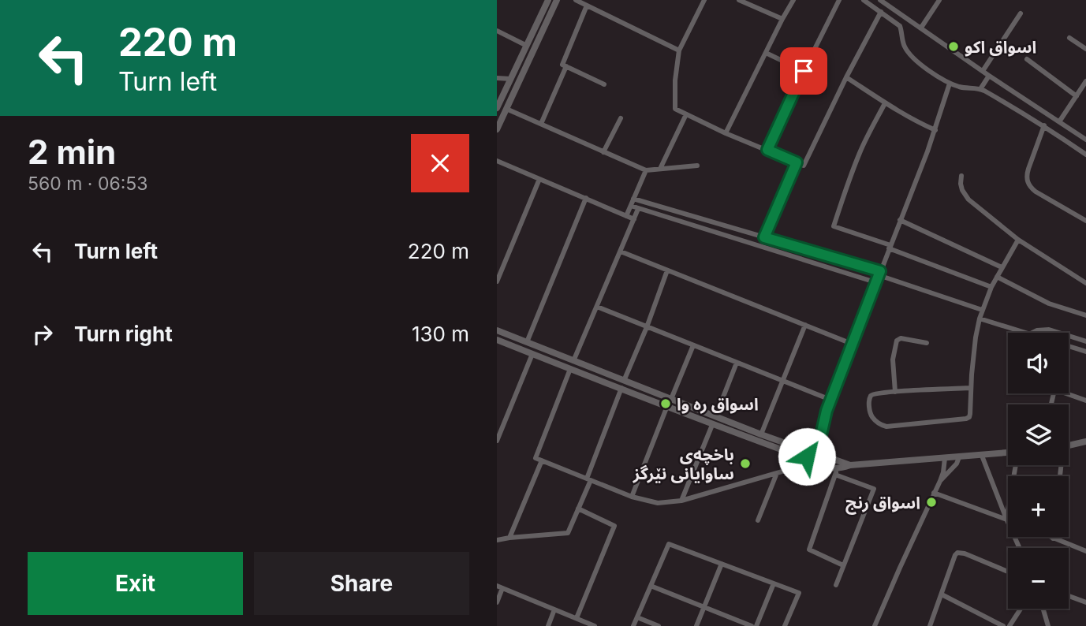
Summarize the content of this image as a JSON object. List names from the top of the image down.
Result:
{
  "places": [
    "اسواق اكو",
    "اسواق ره وا",
    "باخچەی ساوایانی نێرگز",
    "اسواق رنج"
  ],
  "page": {
    "turn": ["220 m", "Turn left"],
    "heading": ["2 min", "560 m · 06:53"],
    "list": [
      {
        "name": "Turn left",
        "value": "220 m"
      },
      {
        "name": "Turn right",
        "value": "130 m"
      }
    ],
    "map_buttons": ["+", "−"],
    "buttons": ["Exit", "Share"]
  }
}
